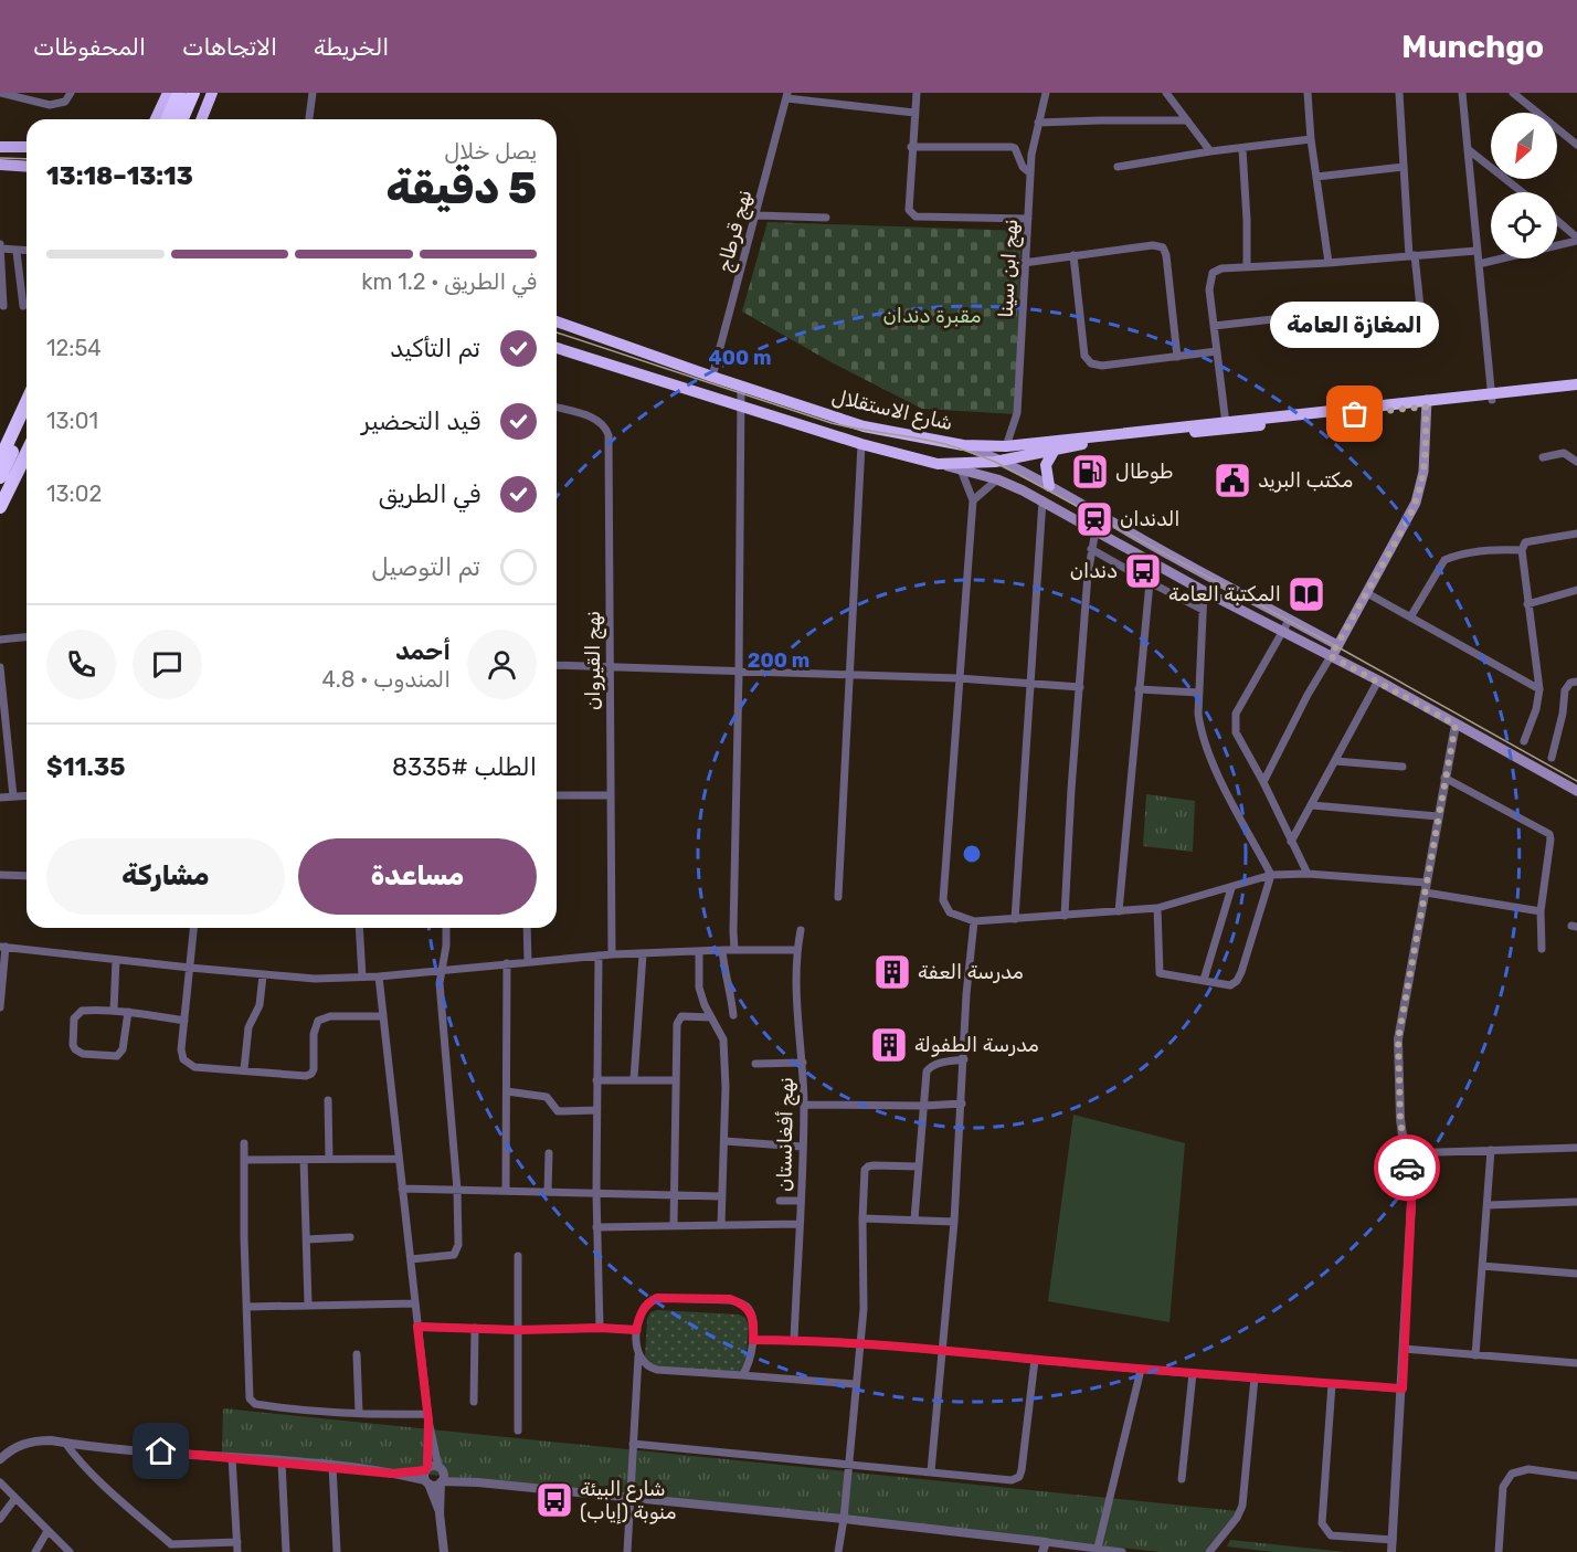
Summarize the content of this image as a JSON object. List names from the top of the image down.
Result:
{
  "streets": {
    "highway": ["شارع الاستقلال"],
    "street": [
      "نهج قرطاج",
      "نهج ابن سينا",
      "نهج القيروان",
      "نهج أفغانستان"
    ]
  },
  "crossings": [
    ["نهج قرطاج", "شارع الاستقلال"],
    ["نهج ابن سينا", "شارع الاستقلال"]
  ],
  "parks": ["مقبرة دندان"],
  "places": {
    "other": ["المغازة العامة"],
    "fuel station": ["طوطال"],
    "public building": ["مكتب البريد"],
    "station": ["الدندان"],
    "bus stop": ["دندان", "شارع البيئة منوبة (إياب)"],
    "library": ["المكتبة العامة"],
    "building": ["مدرسة العفة", "مدرسة الطفولة"]
  },
  "north": "bottom left",
  "page": {
    "header": "Munchgo",
    "nav": ["الخريطة", "الاتجاهات", "المحفوظات"],
    "heading": ["5 دقيقة", "يصل خلال", "13:13–13:18"],
    "panel": [
      "أحمد",
      "المندوب · 4.8",
      "الطلب #8335",
      "$11.35"
    ],
    "bar": "في الطريق · 1.2 km",
    "bubble": "المغازة العامة",
    "list": [
      ["تم التأكيد", "12:54"],
      ["قيد التحضير", "13:01"],
      ["في الطريق", "13:02"],
      "تم التوصيل"
    ],
    "buttons": ["مساعدة", "مشاركة"]
  },
  "rings": ["400 m", "200 m"]
}
